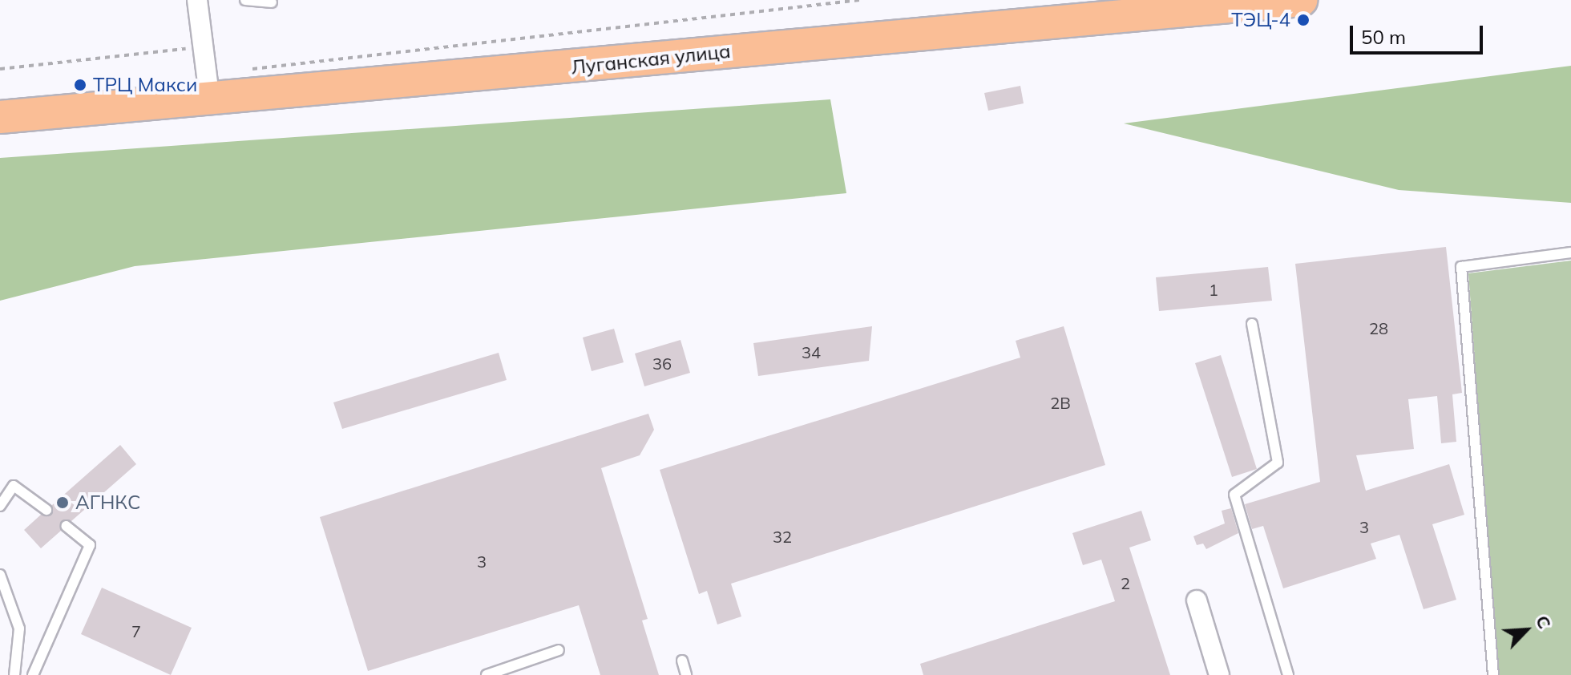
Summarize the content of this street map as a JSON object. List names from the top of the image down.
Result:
{
  "streets": {
    "highway": ["Луганская улица"]
  },
  "places": ["ТЭЦ-4", "ТРЦ Макси", "АГНКС"],
  "house_numbers": [
    "1",
    "28",
    "34",
    "36",
    "2В",
    "3",
    "32",
    "3",
    "2",
    "7"
  ],
  "scale_bar": "50 m",
  "north": "top right"
}
